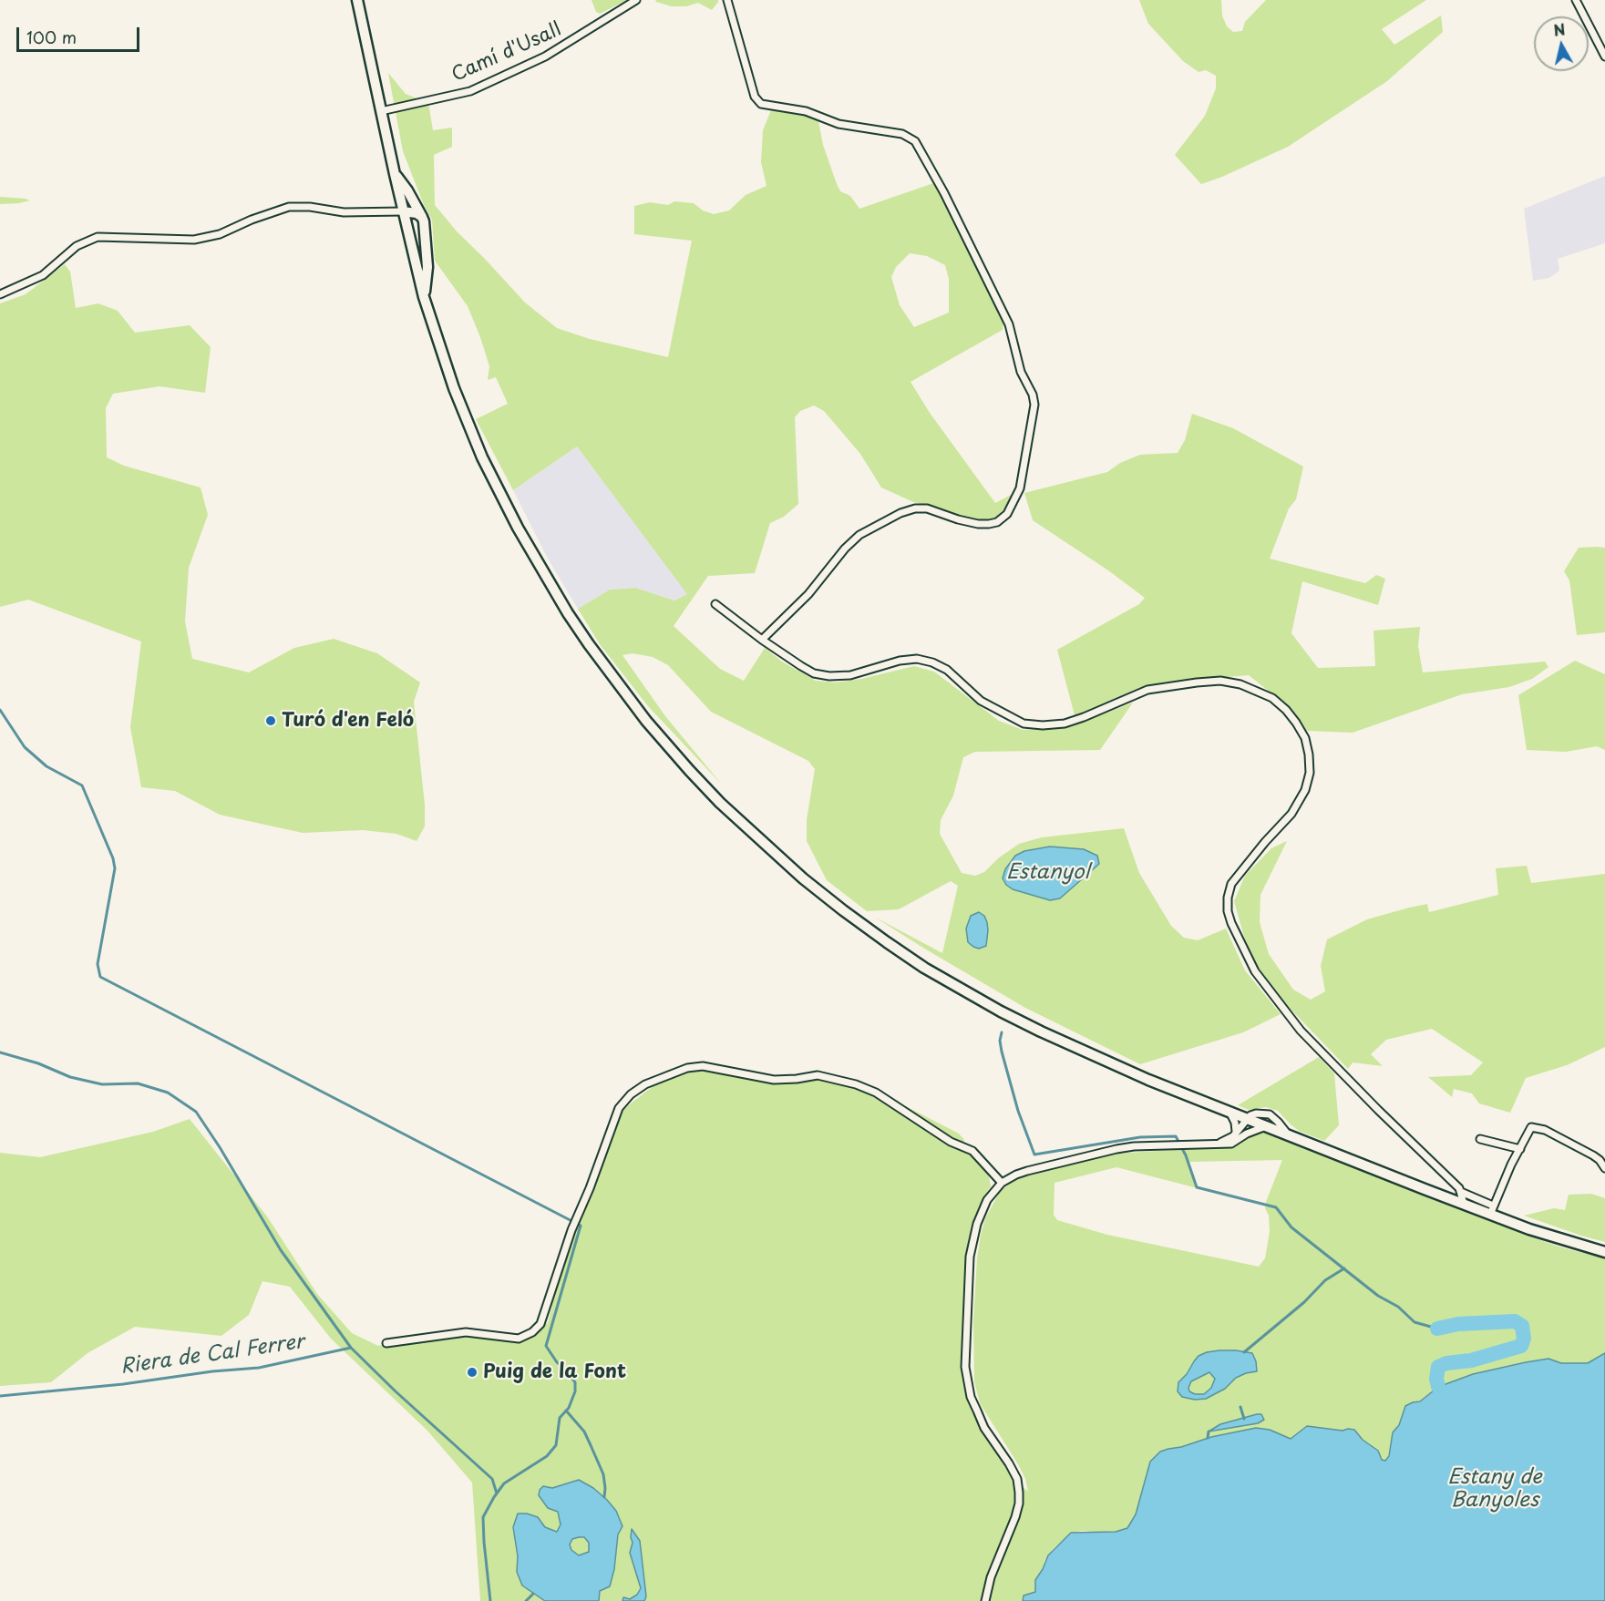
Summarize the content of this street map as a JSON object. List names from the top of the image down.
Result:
{
  "streets": {
    "street": ["Camí d'Usall"]
  },
  "water": ["Estanyol", "Riera de Cal Ferrer", "Estany de Banyoles"],
  "places": ["Turó d'en Feló", "Puig de la Font"],
  "scale_bar": "100 m",
  "north": "top"
}
